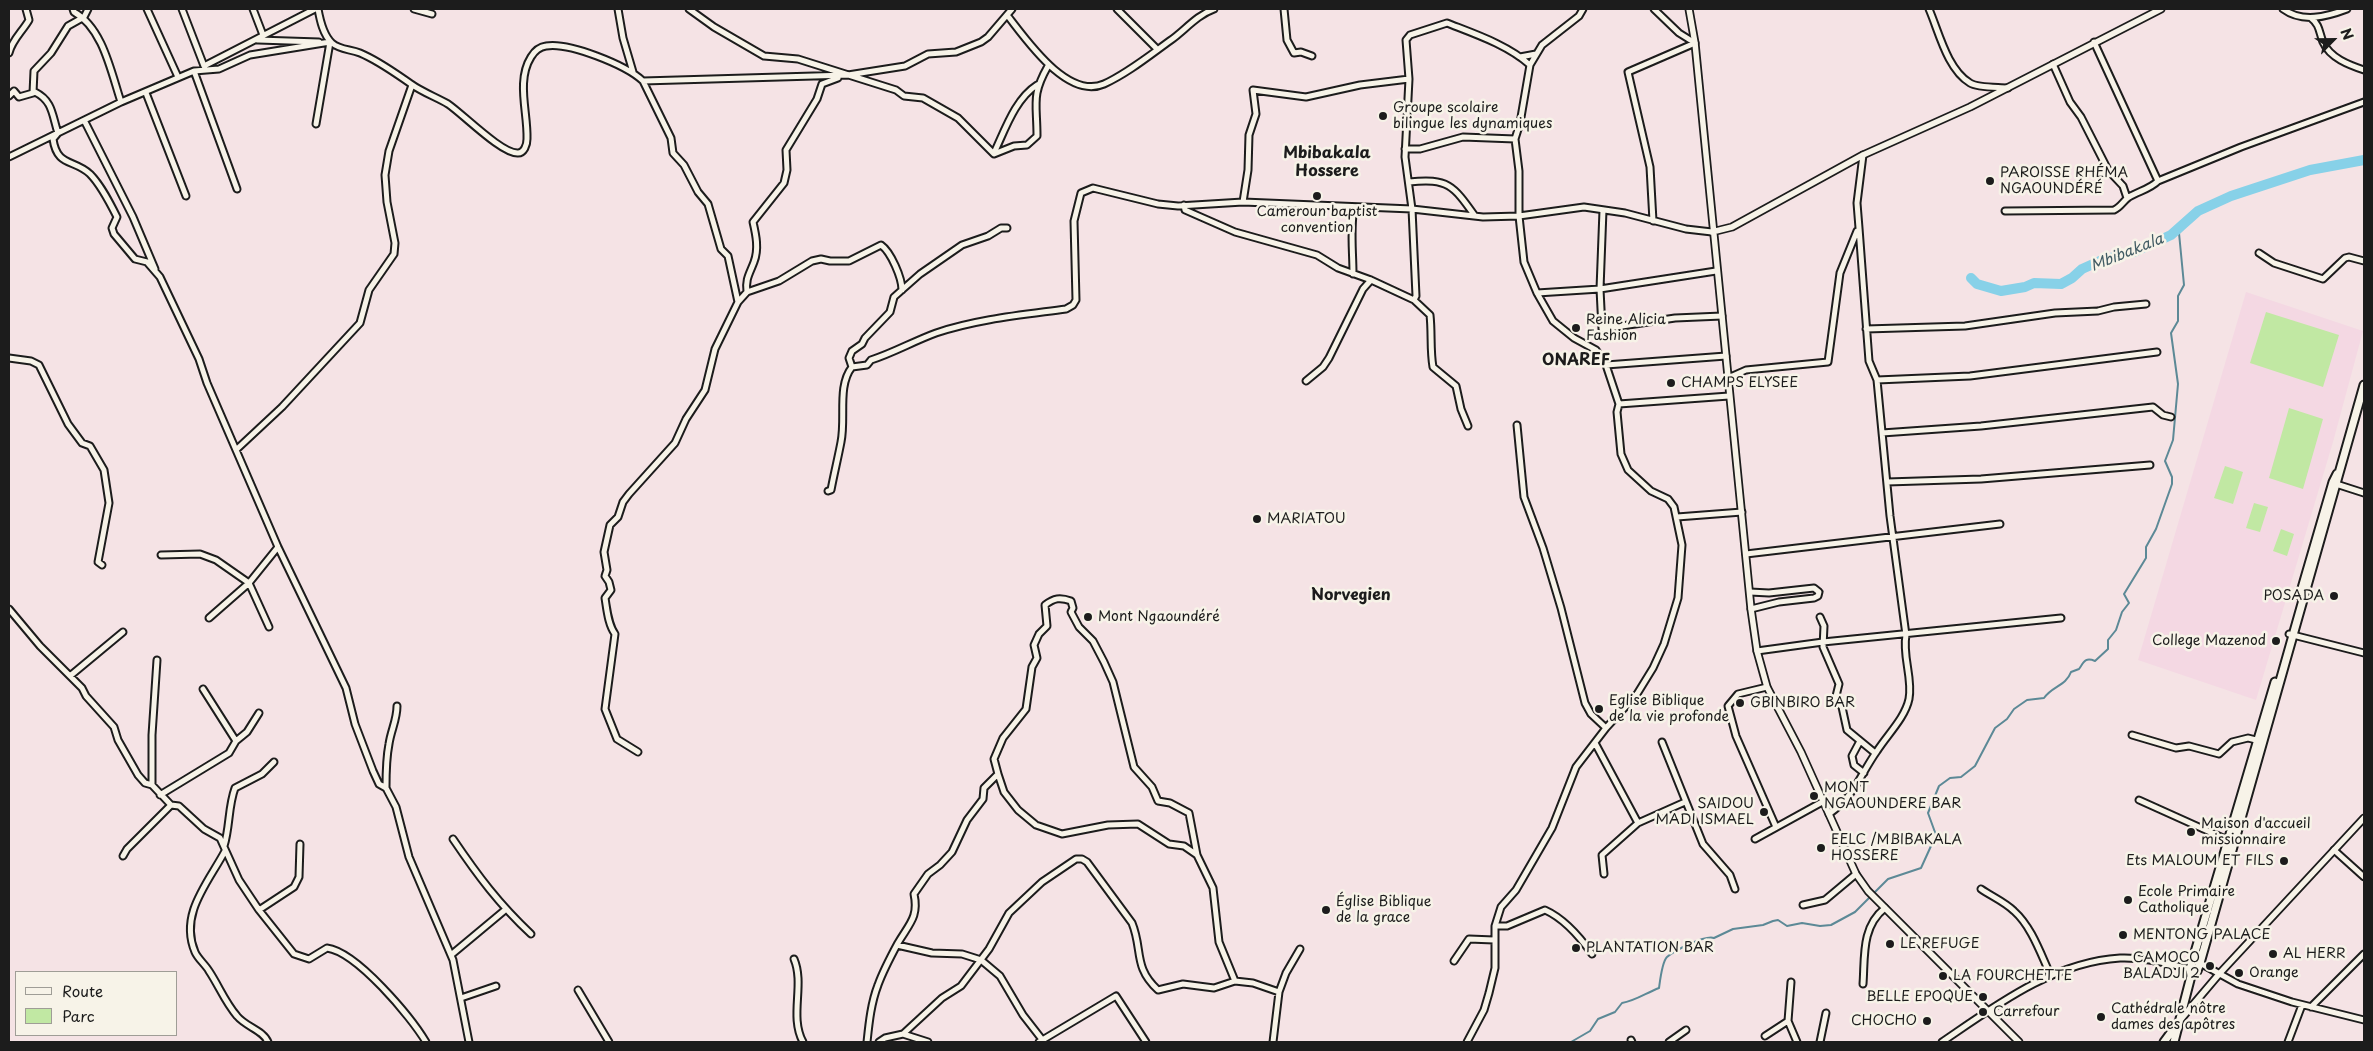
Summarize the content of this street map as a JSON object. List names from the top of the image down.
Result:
{
  "districts": ["Mbibakala Hossere", "ONAREF", "Norvegien"],
  "water": ["Mbibakala"],
  "places": [
    "Groupe scolaire bilingue les dynamiques",
    "PAROISSE RHÉMA NGAOUNDÉRÉ",
    "Cameroun baptist convention",
    "Reine Alicia Fashion",
    "CHAMPS ELYSEE",
    "MARIATOU",
    "POSADA",
    "Mont Ngaoundéré",
    "College Mazenod",
    "GBINBIRO BAR",
    "Eglise Biblique de la vie profonde",
    "MONT NGAOUNDERE BAR",
    "SAIDOU MADI ISMAEL",
    "Maison d'accueil missionnaire",
    "EELC /MBIBAKALA HOSSERE",
    "Ets MALOUM ET FILS",
    "Ecole Primaire Catholique",
    "Église Biblique de la grace",
    "MENTONG PALACE",
    "LE REFUGE",
    "PLANTATION BAR",
    "AL HERR",
    "CAMOCO BALADJI 2",
    "Orange",
    "LA FOURCHETTE",
    "BELLE EPOQUE",
    "Carrefour",
    "Cathédrale nôtre dames des apôtres",
    "CHOCHO"
  ],
  "legend": ["Route", "Parc"],
  "north": "top right"
}
